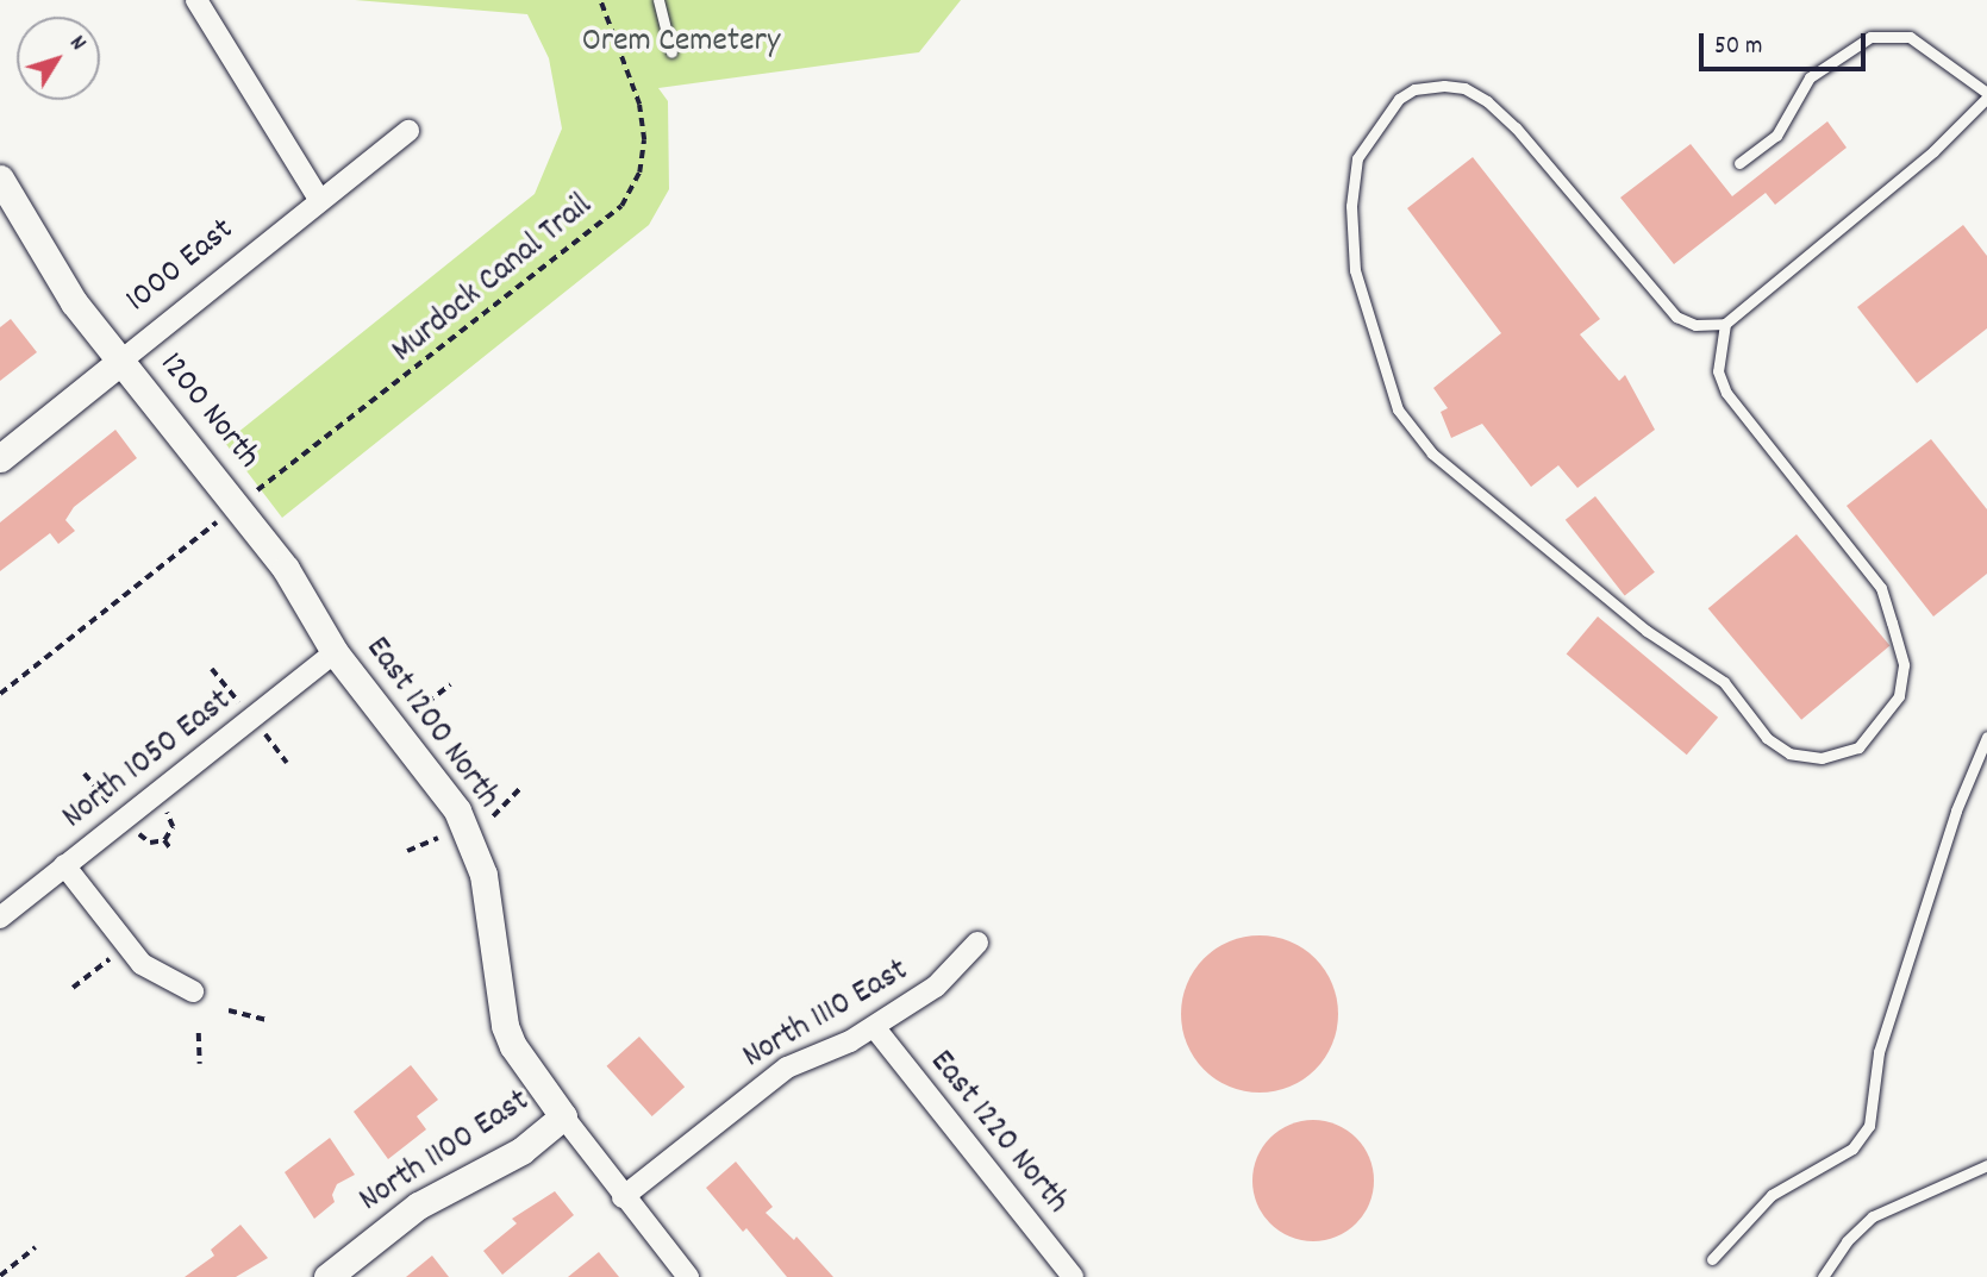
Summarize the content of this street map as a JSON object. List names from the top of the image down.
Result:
{
  "streets": {
    "street": [
      "1000 East",
      "1200 North",
      "East 1200 North",
      "North 1050 East",
      "North 1110 East",
      "East 1220 North",
      "North 1100 East"
    ],
    "path": ["Murdock Canal Trail"]
  },
  "crossings": [
    ["1000 East", "1200 North"],
    ["1200 North", "East 1200 North"],
    ["East 1200 North", "North 1050 East"],
    ["East 1200 North", "North 1110 East"],
    ["East 1200 North", "North 1100 East"],
    ["North 1110 East", "East 1220 North"]
  ],
  "parks": ["Orem Cemetery"],
  "scale_bar": "50 m",
  "north": "top right"
}
